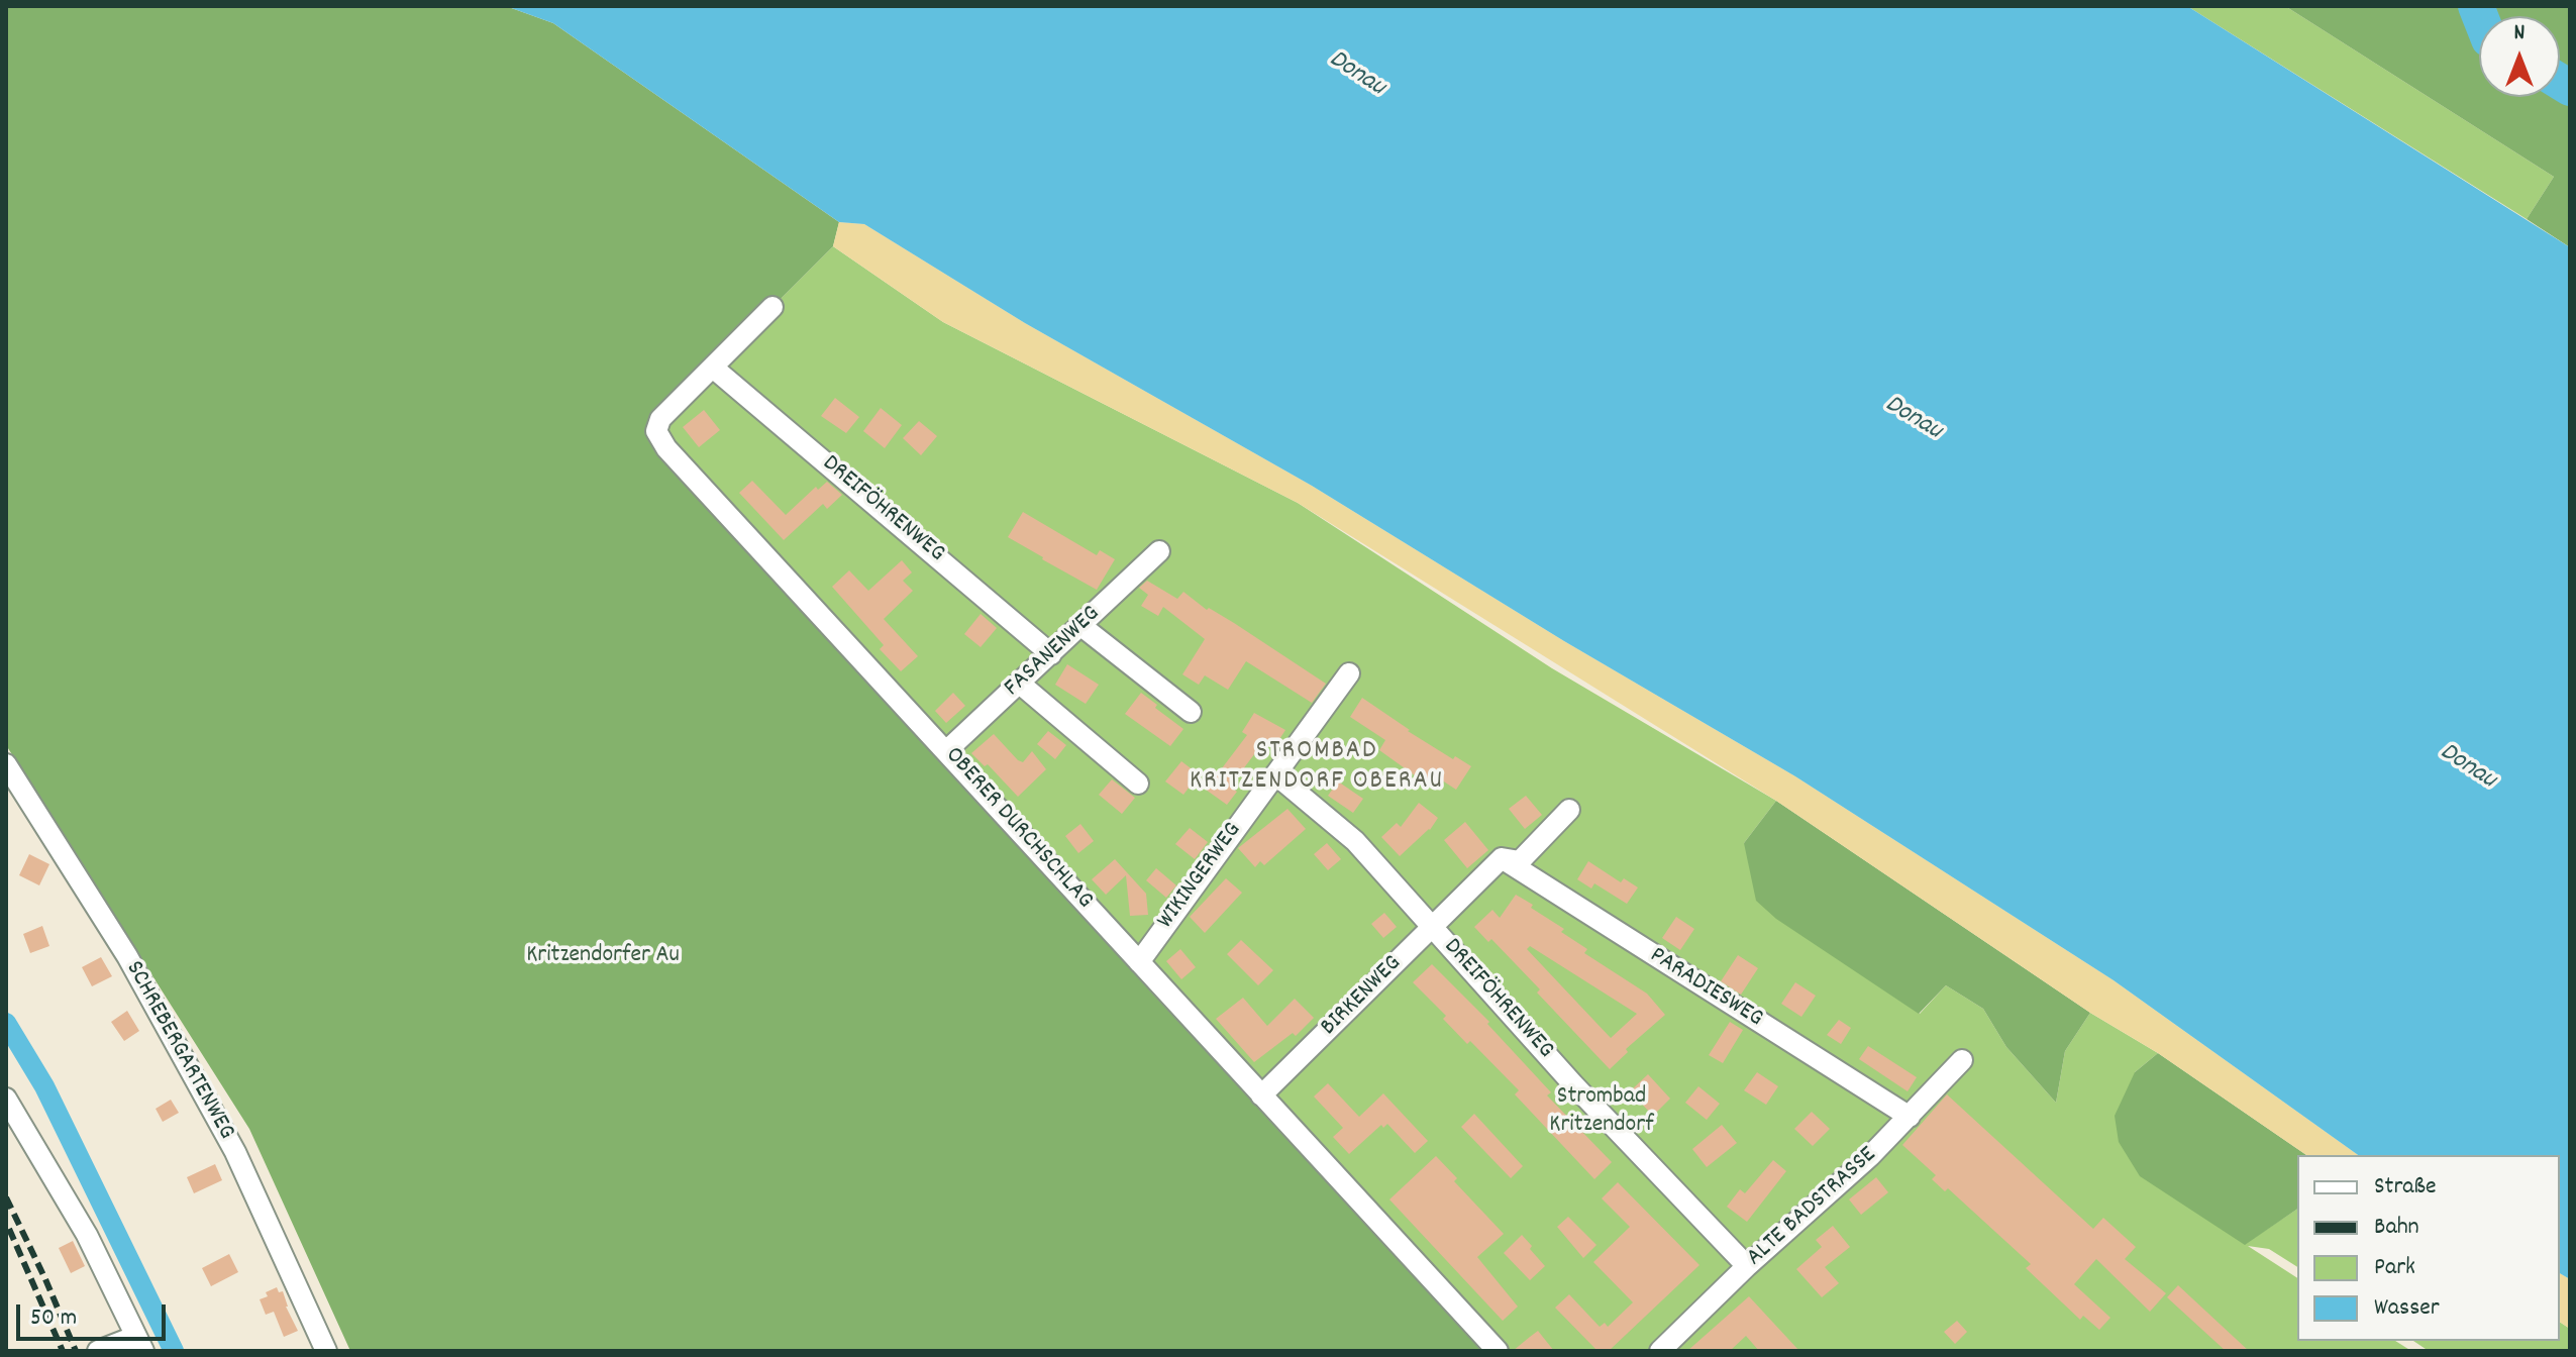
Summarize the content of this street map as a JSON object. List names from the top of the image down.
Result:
{
  "streets": {
    "street": [
      "DREIFÖHRENWEG",
      "FASANENWEG",
      "OBERER DURCHSCHLAG",
      "WIKINGERWEG",
      "PARADIESWEG",
      "BIRKENWEG",
      "SCHREBERGARTENWEG",
      "ALTE BADSTRASSE"
    ]
  },
  "crossings": [
    ["DREIFÖHRENWEG", "FASANENWEG"],
    ["DREIFÖHRENWEG", "OBERER DURCHSCHLAG"],
    ["DREIFÖHRENWEG", "WIKINGERWEG"],
    ["DREIFÖHRENWEG", "BIRKENWEG"],
    ["DREIFÖHRENWEG", "ALTE BADSTRASSE"],
    ["FASANENWEG", "OBERER DURCHSCHLAG"],
    ["OBERER DURCHSCHLAG", "WIKINGERWEG"],
    ["OBERER DURCHSCHLAG", "BIRKENWEG"],
    ["PARADIESWEG", "BIRKENWEG"],
    ["PARADIESWEG", "ALTE BADSTRASSE"]
  ],
  "districts": ["STROMBAD KRITZENDORF OBERAU"],
  "water": ["Donau"],
  "parks": ["Kritzendorfer Au", "Strombad Kritzendorf"],
  "legend": [
    "Straße",
    "Bahn",
    "Park",
    "Wasser"
  ],
  "scale_bar": "50 m",
  "north": "top"
}
